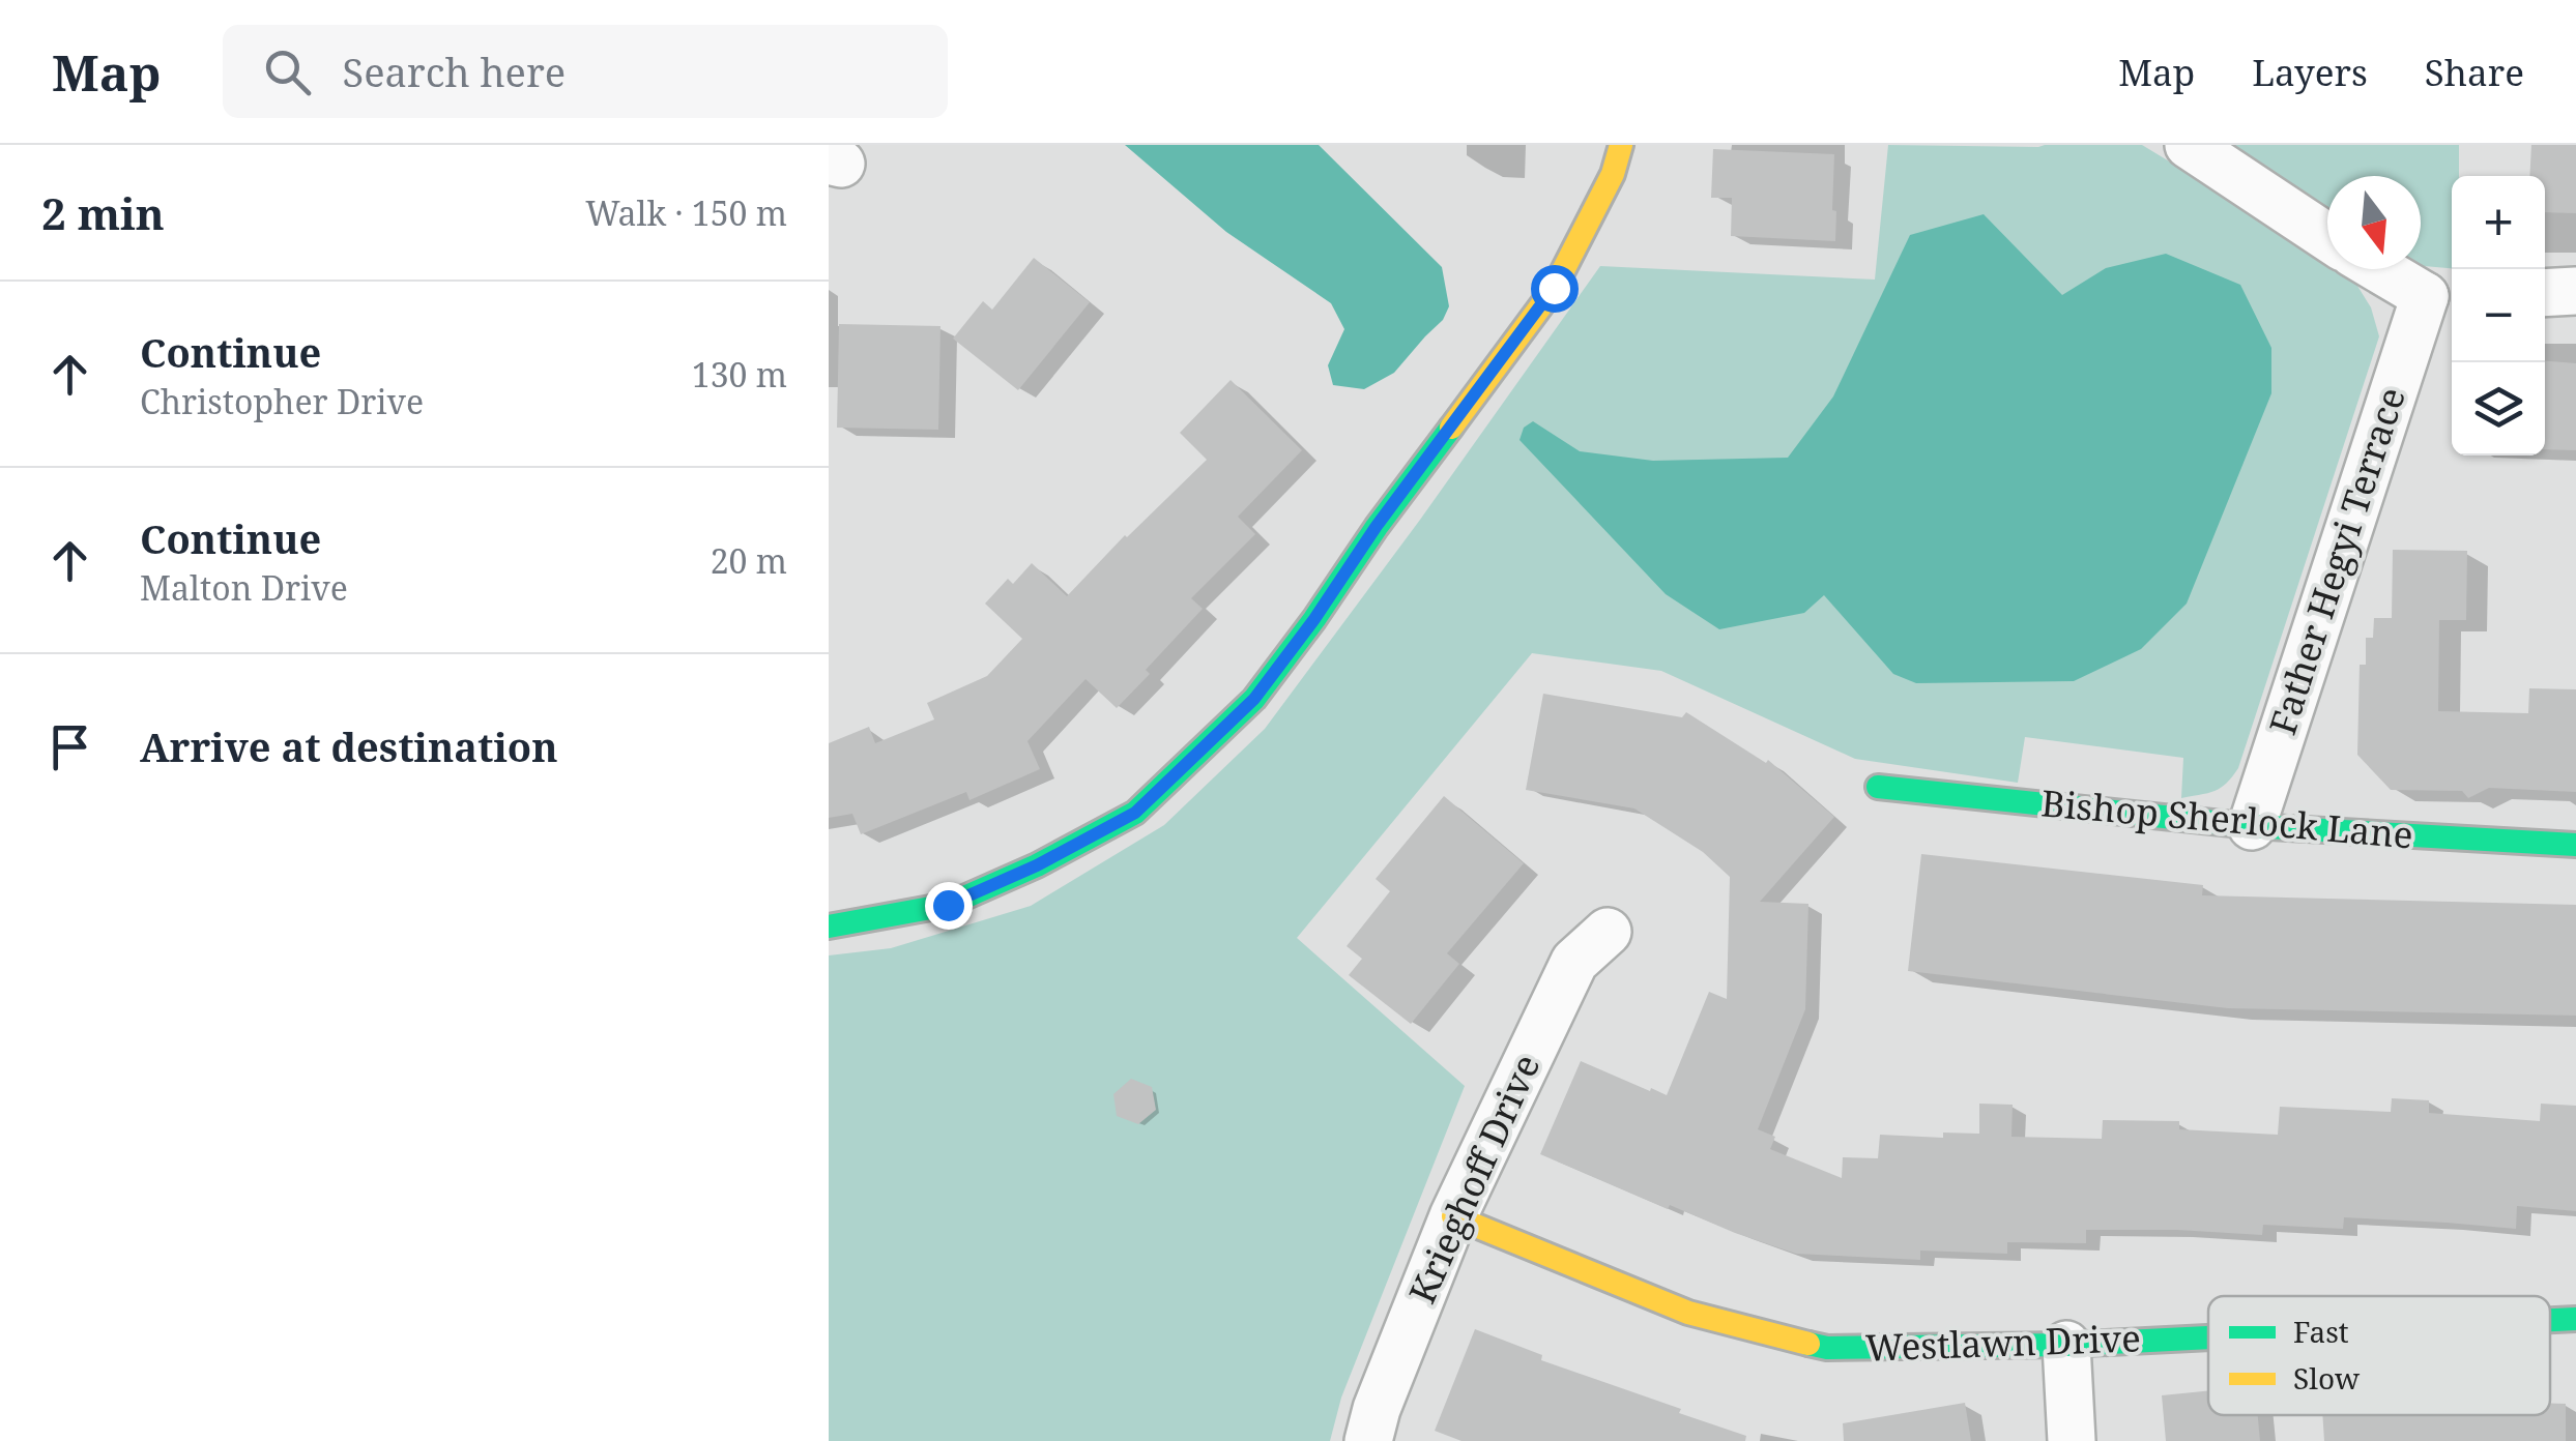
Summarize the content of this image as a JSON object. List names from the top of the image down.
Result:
{
  "streets": {
    "street": [
      "Father Hegyi Terrace",
      "Bishop Sherlock Lane",
      "Krieghoff Drive",
      "Westlawn Drive"
    ]
  },
  "crossings": [
    ["Father Hegyi Terrace", "Bishop Sherlock Lane"],
    ["Krieghoff Drive", "Westlawn Drive"]
  ],
  "legend": ["Fast", "Slow"],
  "north": "bottom",
  "page": {
    "header": "Map",
    "search": "Search here",
    "nav": ["Map", "Layers", "Share"],
    "heading": ["2 min", "Walk · 150 m"],
    "map_buttons": ["+", "−"],
    "list": [
      ["Continue", "Christopher Drive", "130 m"],
      ["Continue", "Malton Drive", "20 m"],
      "Arrive at destination"
    ]
  }
}
